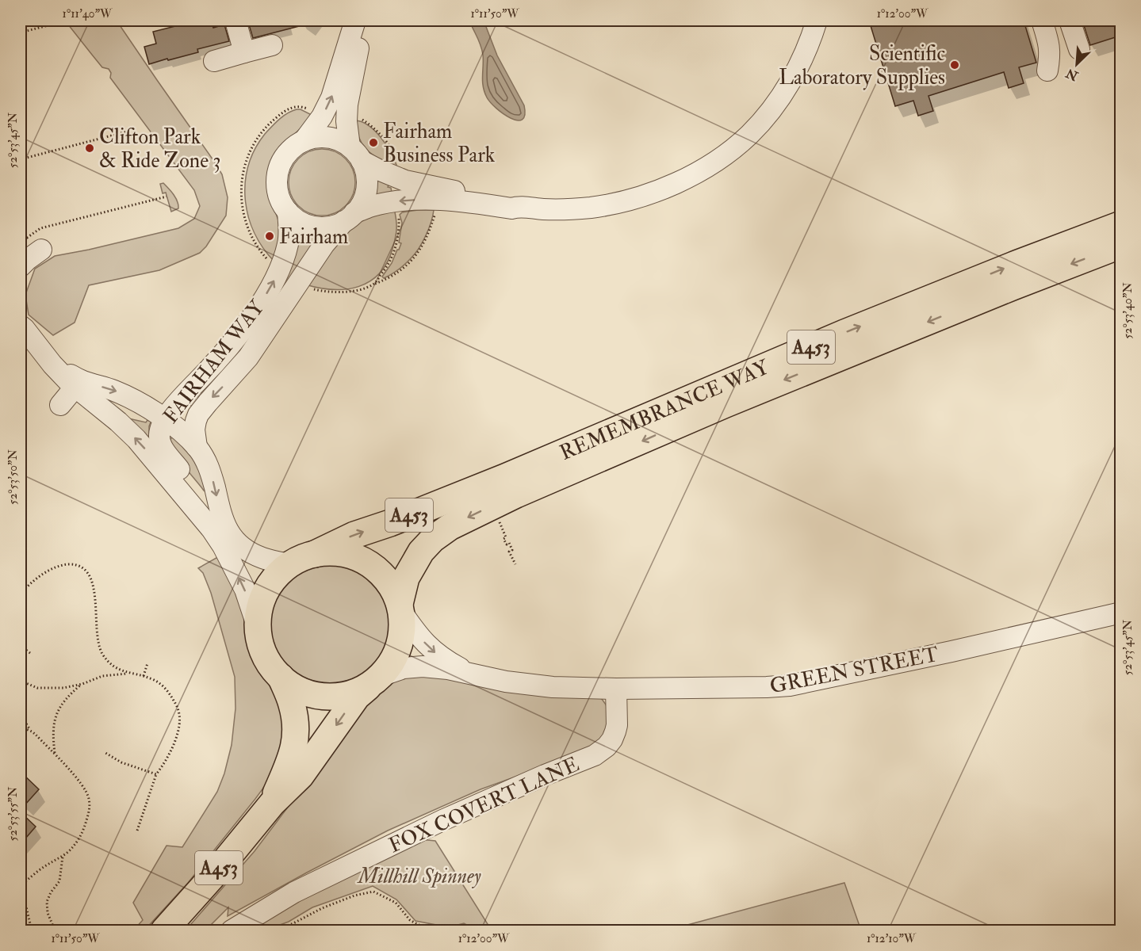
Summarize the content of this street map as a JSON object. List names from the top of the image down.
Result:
{
  "streets": {
    "highway": ["A453", "REMEMBRANCE WAY"],
    "street": ["FAIRHAM WAY", "GREEN STREET", "FOX COVERT LANE"]
  },
  "crossings": [
    ["A453", "REMEMBRANCE WAY"],
    ["A453", "GREEN STREET"],
    ["REMEMBRANCE WAY", "GREEN STREET"],
    ["GREEN STREET", "FOX COVERT LANE"]
  ],
  "parks": ["Millhill Spinney"],
  "places": [
    "Scientific Laboratory Supplies",
    "Fairham Business Park",
    "Clifton Park & Ride Zone 3",
    "Fairham"
  ],
  "north": "bottom left",
  "coordinates": [
    "1°11'40\"W",
    "1°11'50\"W",
    "1°12'00\"W",
    "52°53'45\"N",
    "52°53'40\"N",
    "52°53'50\"N",
    "52°53'55\"N",
    "1°12'10\"W"
  ]
}
